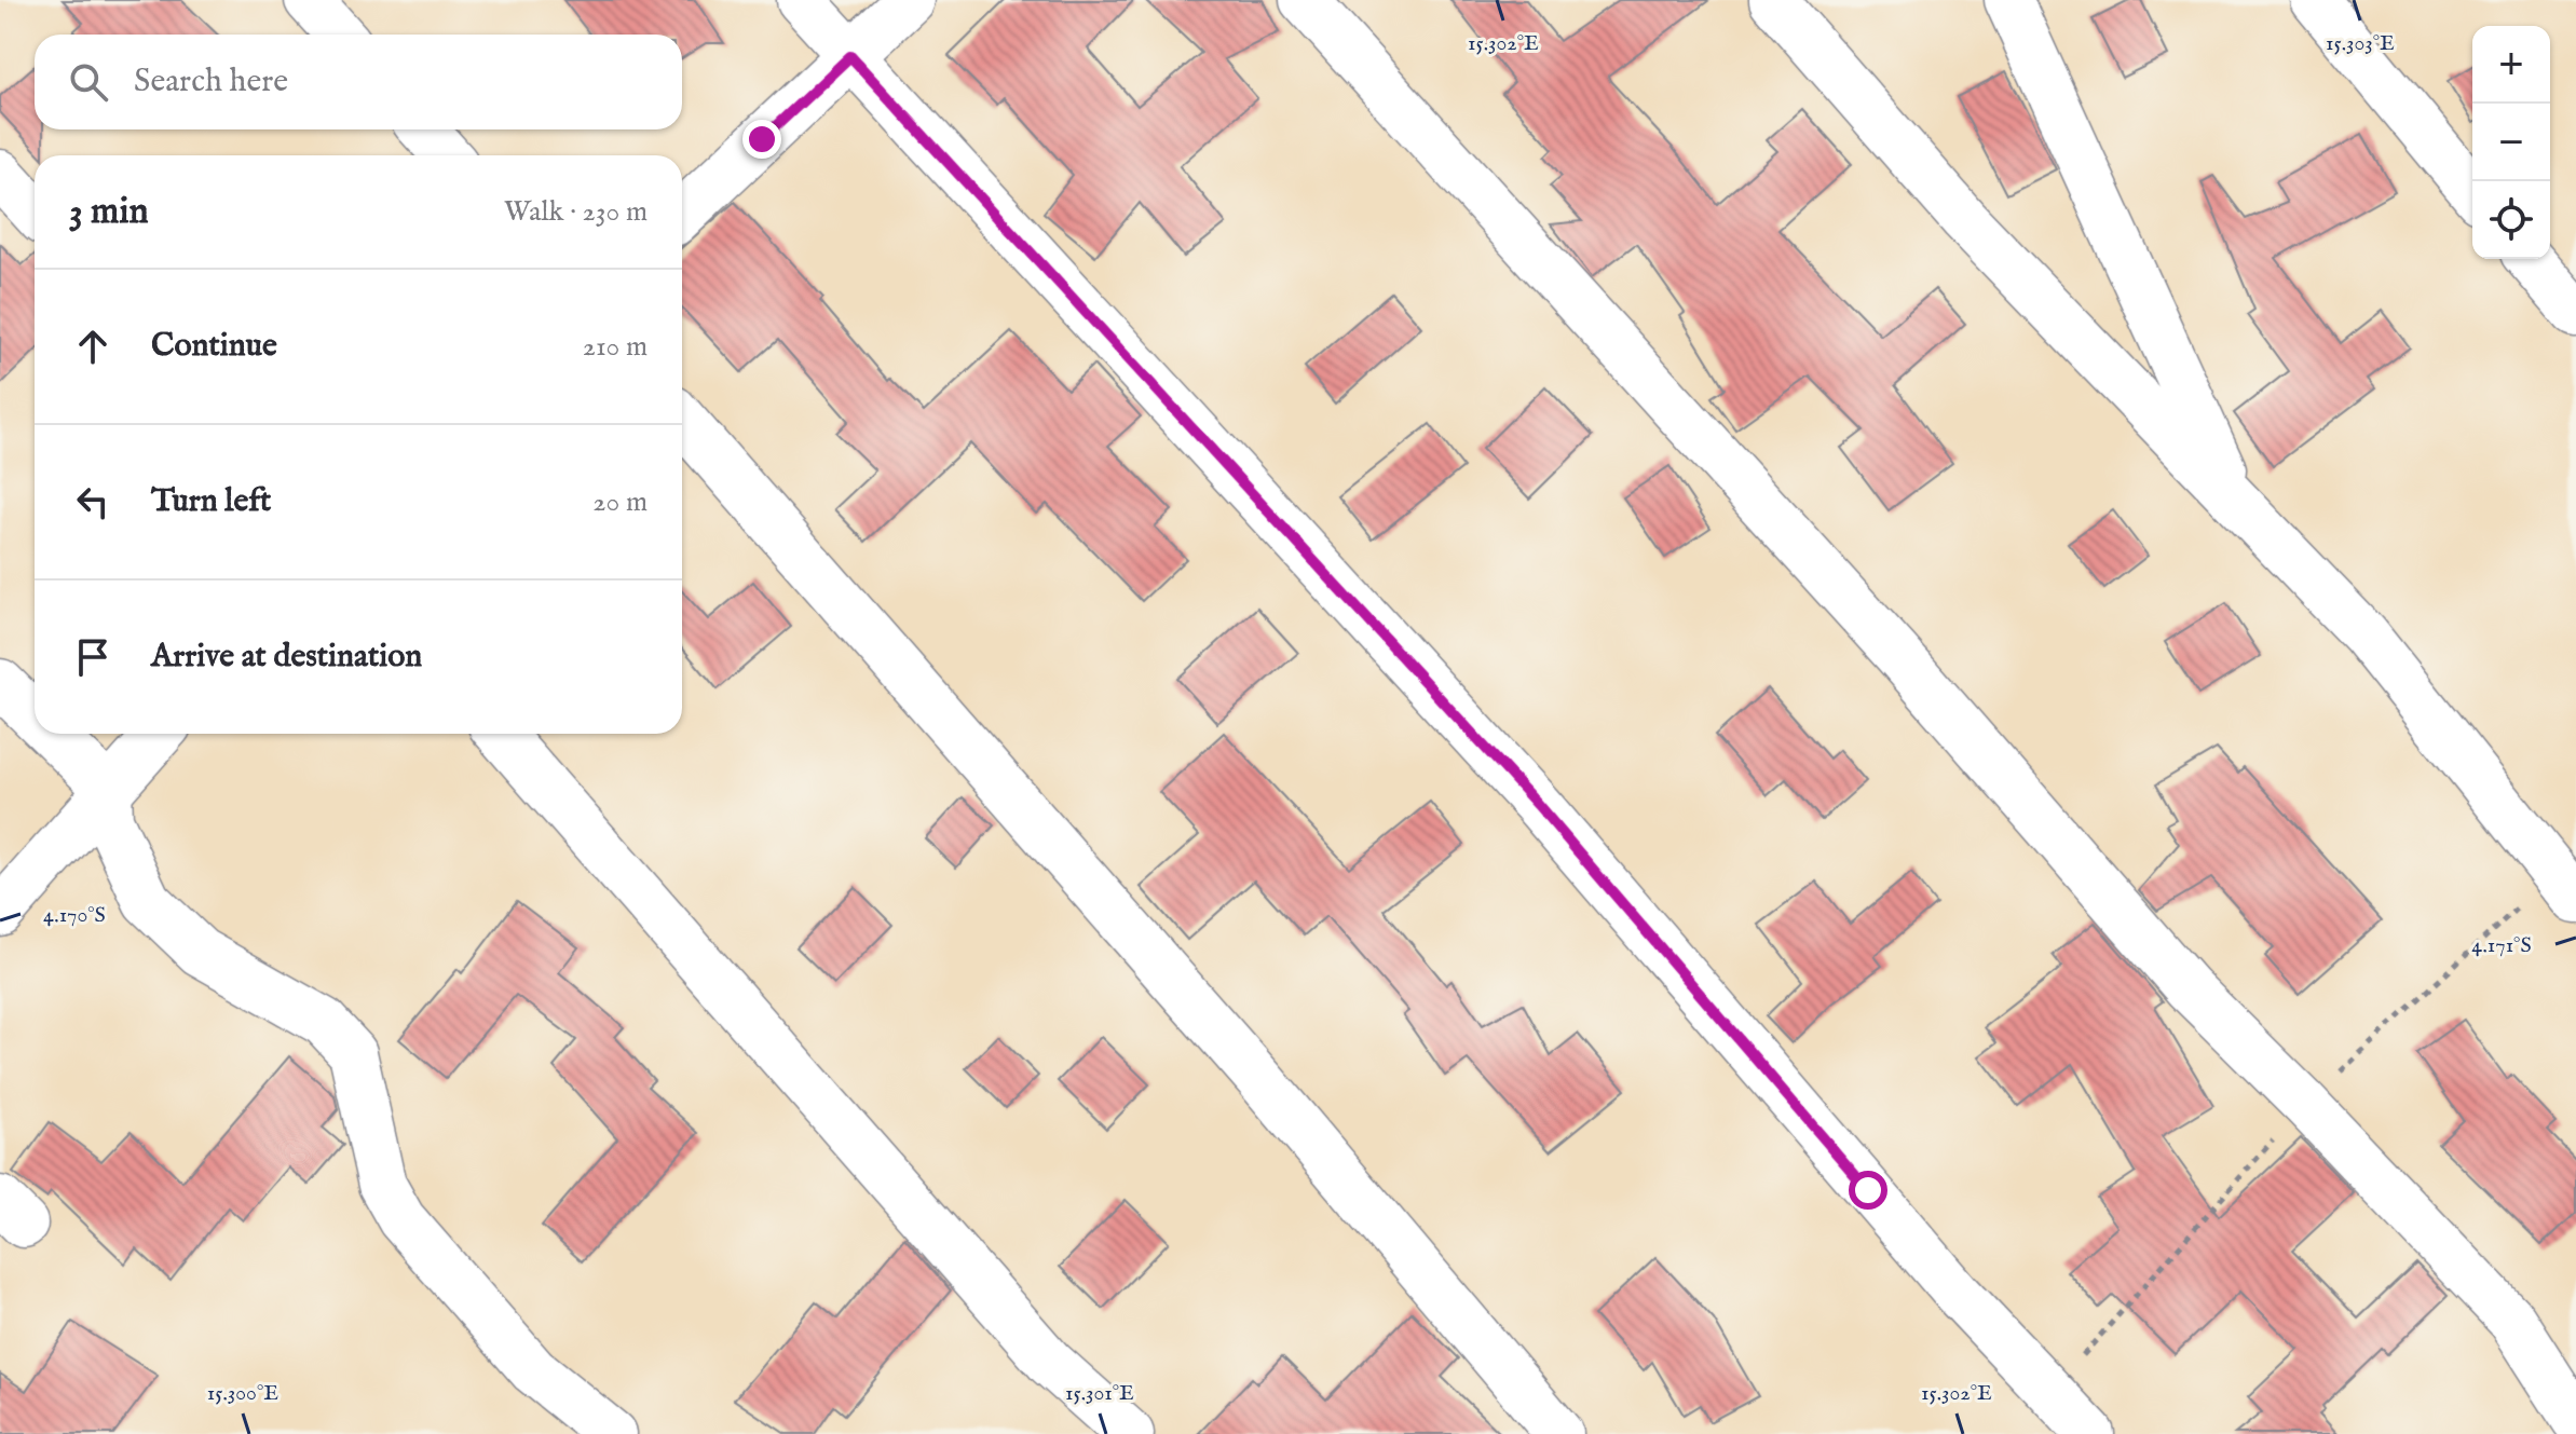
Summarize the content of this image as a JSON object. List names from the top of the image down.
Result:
{
  "page": {
    "map_buttons": ["+", "−"],
    "search": "Search here",
    "heading": ["3 min", "Walk · 230 m"],
    "list": [
      ["Continue", "210 m"],
      ["Turn left", "20 m"],
      "Arrive at destination"
    ]
  },
  "coordinates": [
    "15.302°E",
    "15.303°E",
    "4.170°S",
    "4.171°S",
    "15.300°E",
    "15.301°E"
  ]
}
